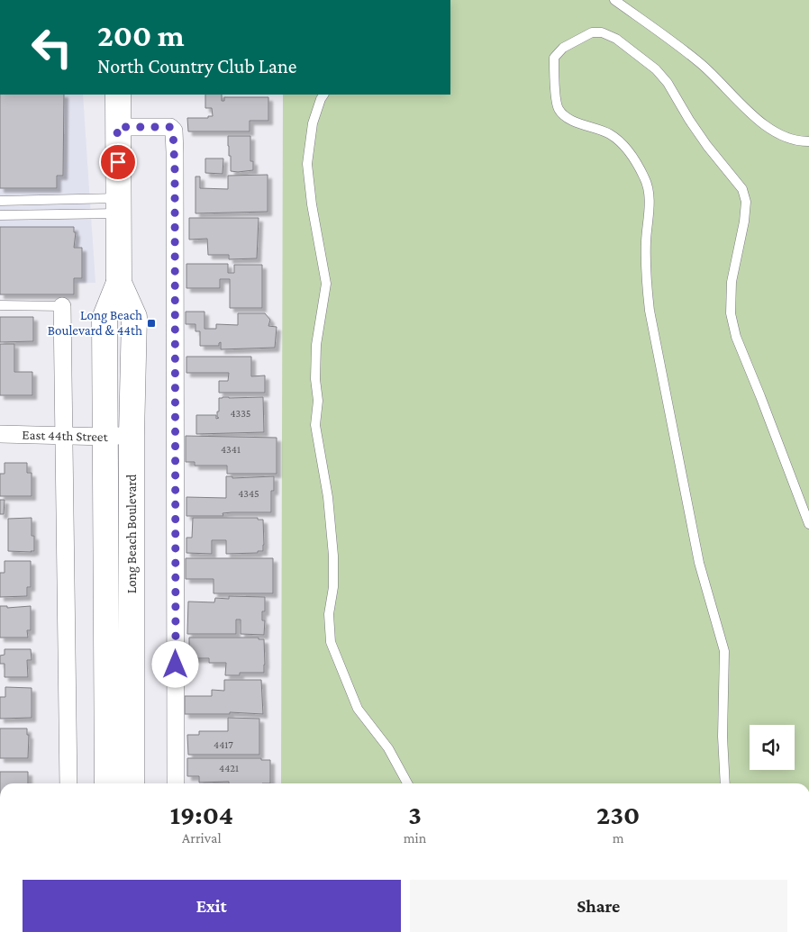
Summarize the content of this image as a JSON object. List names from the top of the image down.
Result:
{
  "streets": {
    "main road": ["Long Beach Boulevard"],
    "street": ["East 44th Street"]
  },
  "crossings": [
    ["East 44th Street", "Long Beach Boulevard"]
  ],
  "places": {
    "transit": ["Long Beach Boulevard & 44th"]
  },
  "house_numbers": [
    "4335",
    "4341",
    "4345",
    "4417",
    "4421"
  ],
  "page": {
    "turn": ["200 m", "North Country Club Lane"],
    "eta": [
      "19:04",
      "Arrival",
      "3",
      "min",
      "230",
      "m"
    ],
    "buttons": ["Exit", "Share"]
  }
}
